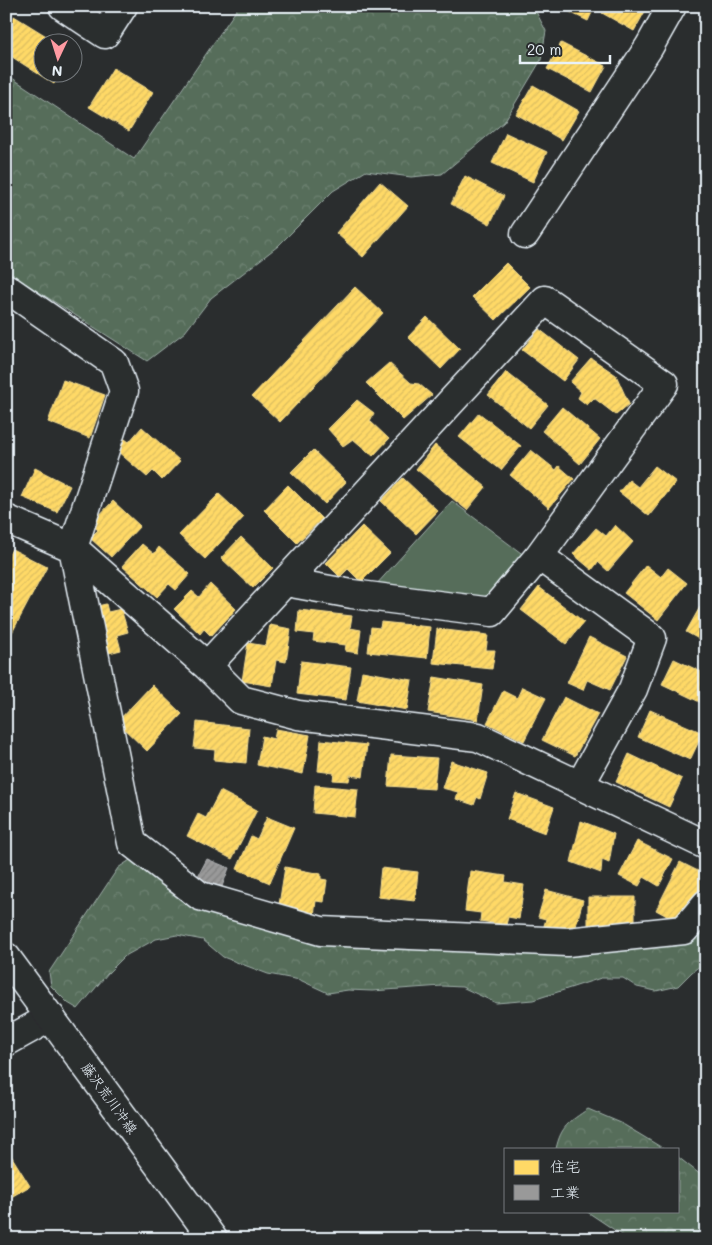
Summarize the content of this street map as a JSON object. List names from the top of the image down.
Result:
{
  "streets": {
    "street": ["藤沢荒川沖線"]
  },
  "legend": ["住宅", "工業"],
  "scale_bar": "20 m",
  "north": "bottom"
}
